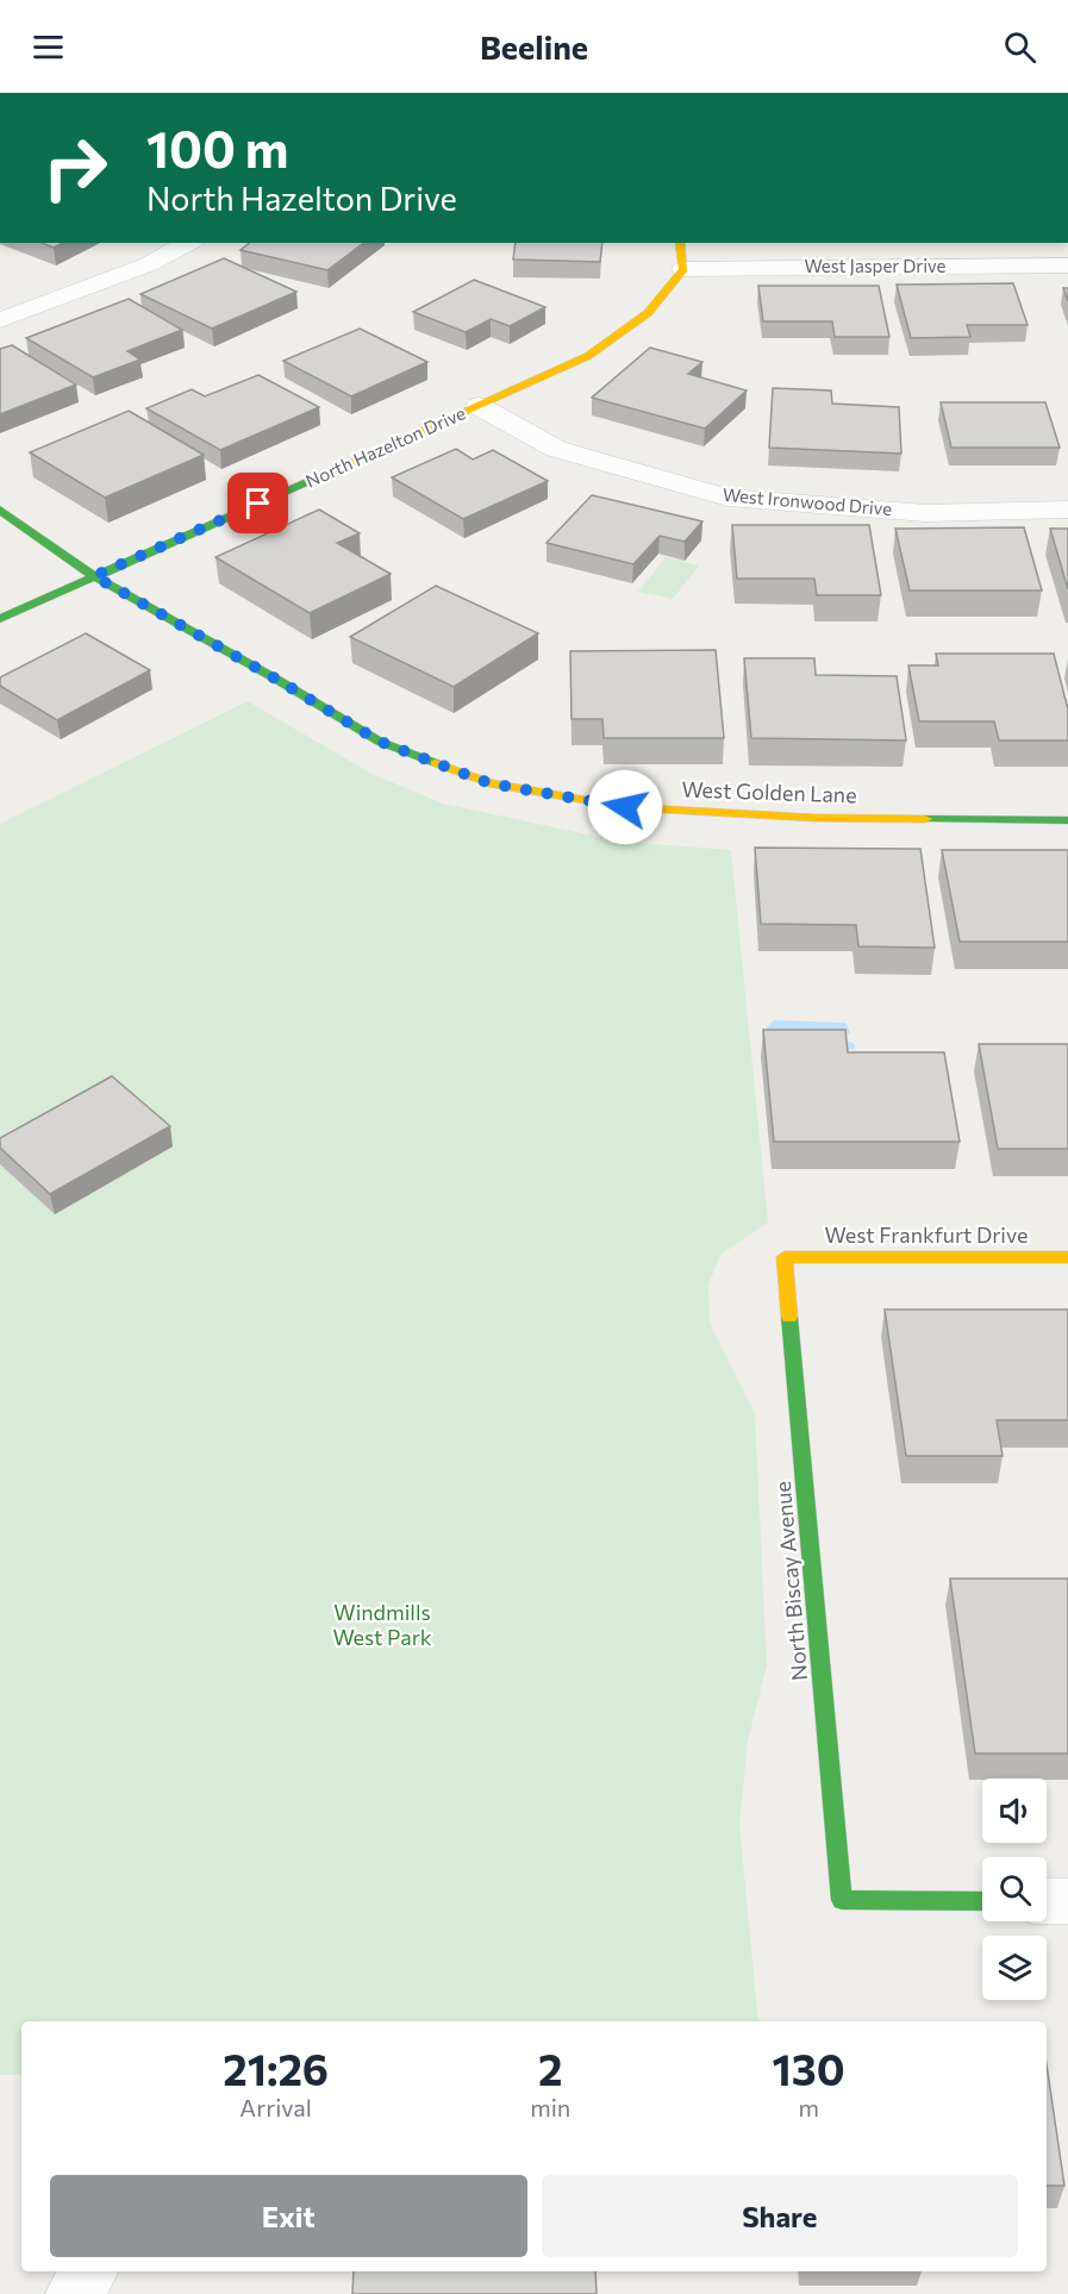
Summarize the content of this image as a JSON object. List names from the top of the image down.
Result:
{
  "streets": {
    "street": [
      "West Jasper Drive",
      "North Hazelton Drive",
      "West Ironwood Drive",
      "West Golden Lane",
      "West Frankfurt Drive",
      "North Biscay Avenue"
    ]
  },
  "crossings": [
    ["West Jasper Drive", "North Hazelton Drive"],
    ["North Hazelton Drive", "West Ironwood Drive"],
    ["North Hazelton Drive", "West Golden Lane"],
    ["West Frankfurt Drive", "North Biscay Avenue"]
  ],
  "parks": ["Windmills West Park"],
  "page": {
    "header": "Beeline",
    "turn": ["100 m", "North Hazelton Drive"],
    "eta": [
      "21:26",
      "Arrival",
      "2",
      "min",
      "130",
      "m"
    ],
    "buttons": ["Exit", "Share"]
  }
}
